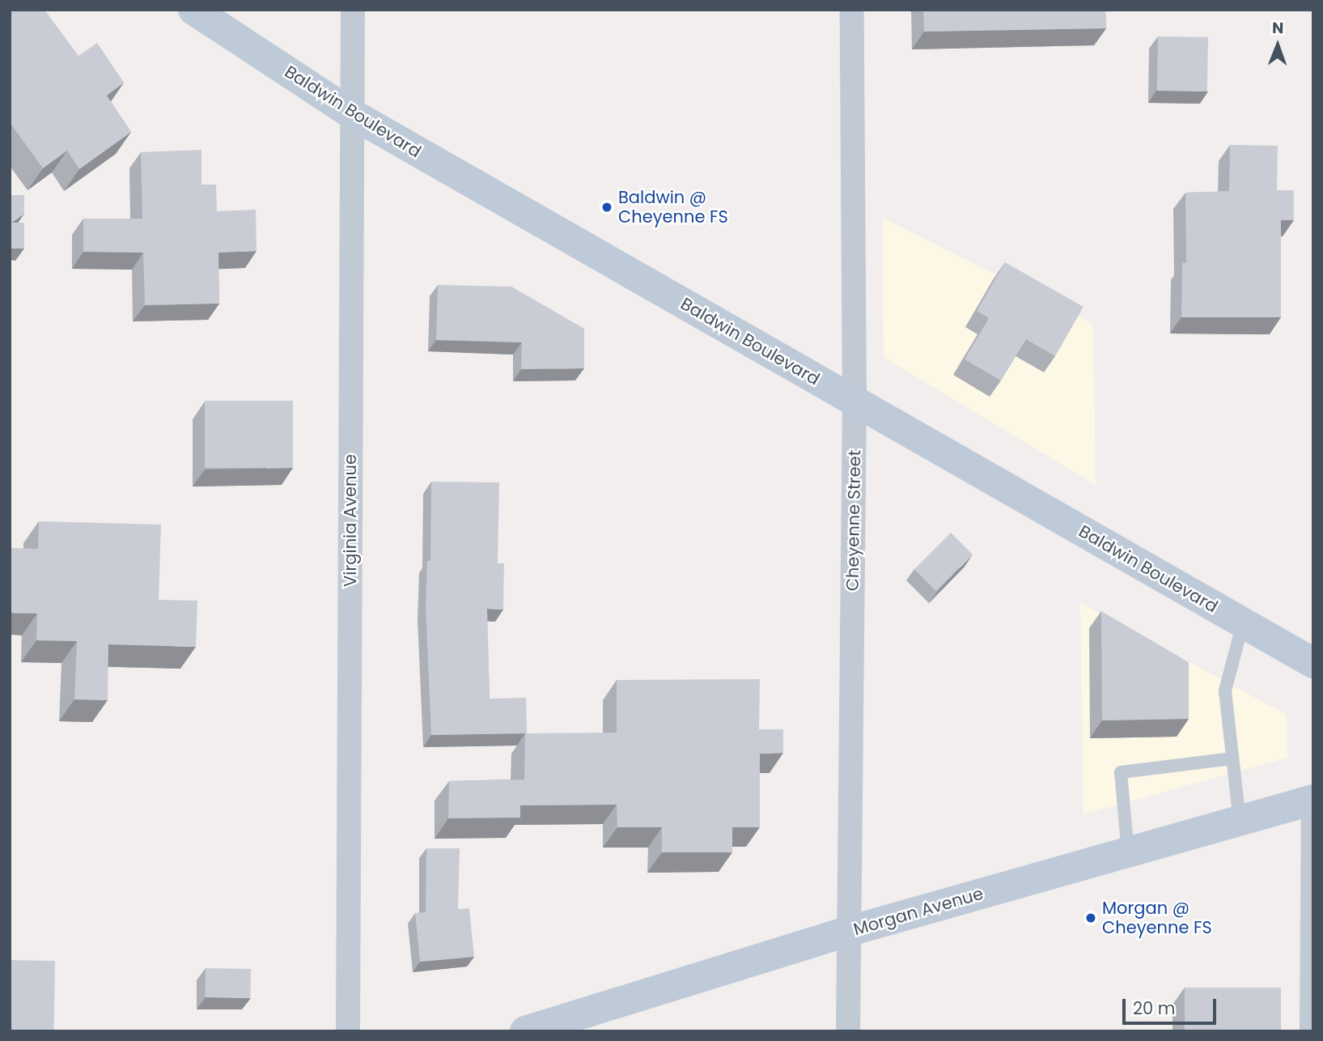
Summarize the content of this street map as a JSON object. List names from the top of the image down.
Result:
{
  "streets": {
    "main road": ["Baldwin Boulevard", "Morgan Avenue"],
    "street": ["Virginia Avenue", "Cheyenne Street"]
  },
  "crossings": [
    ["Baldwin Boulevard", "Virginia Avenue"],
    ["Baldwin Boulevard", "Cheyenne Street"],
    ["Cheyenne Street", "Morgan Avenue"]
  ],
  "places": ["Baldwin @ Cheyenne FS", "Morgan @ Cheyenne FS"],
  "scale_bar": "20 m",
  "north": "top"
}
